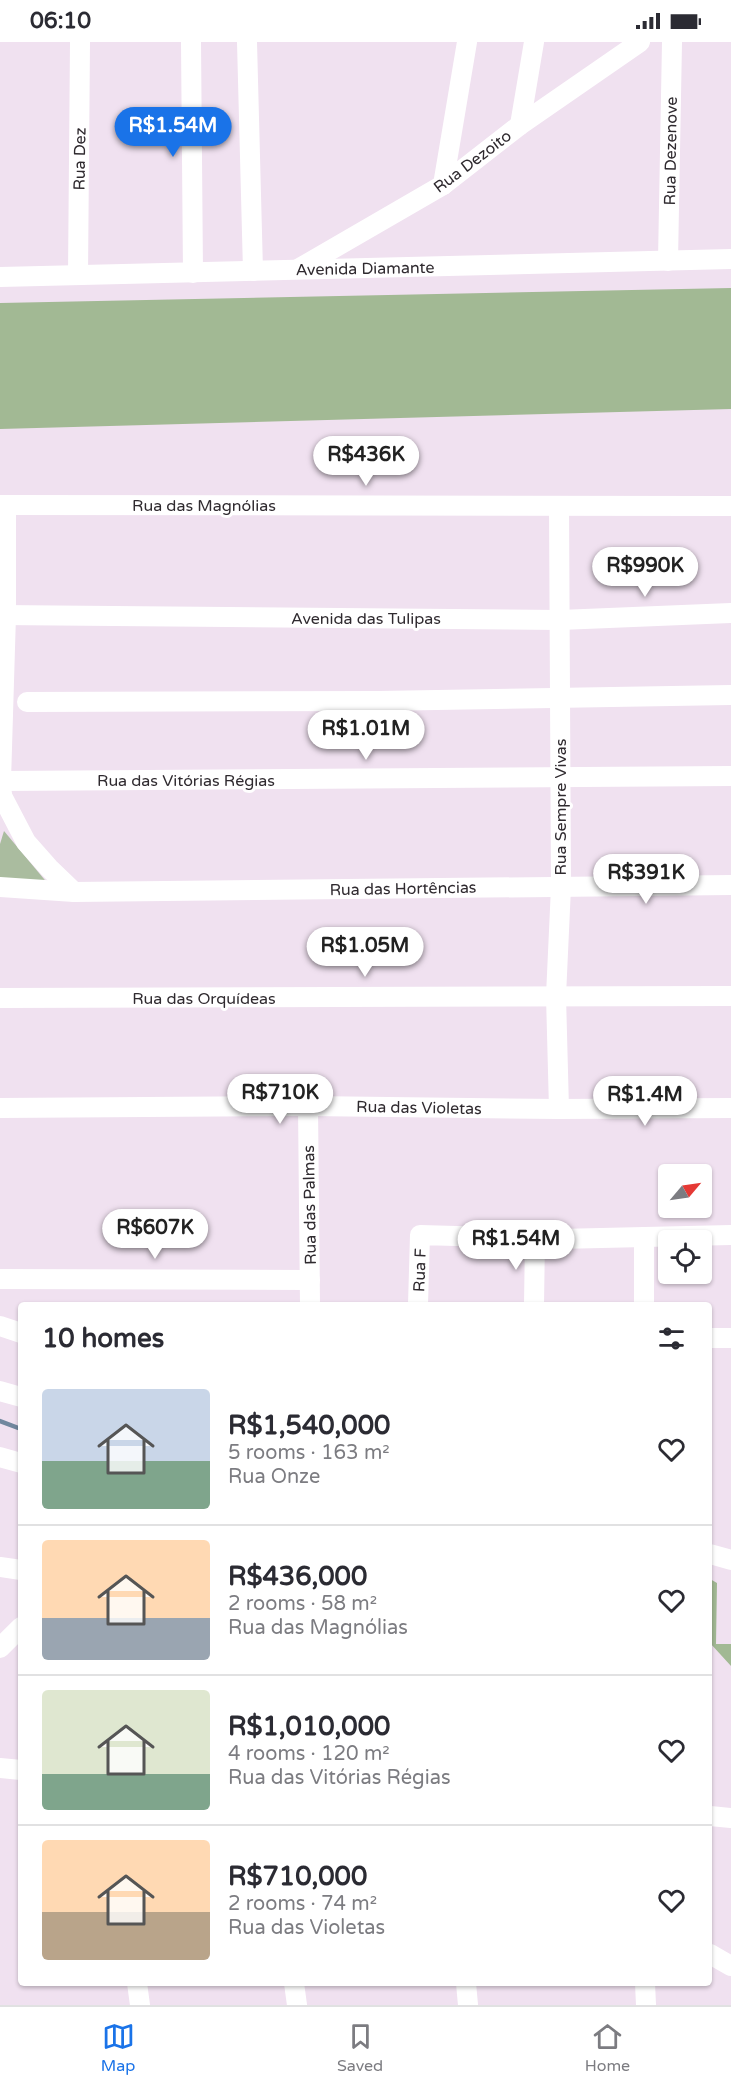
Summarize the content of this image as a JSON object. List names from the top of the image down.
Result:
{
  "streets": {
    "street": [
      "Rua Dezenove",
      "Rua Dez",
      "Rua Dezoito",
      "Avenida Diamante",
      "Rua das Magnólias",
      "Avenida das Tulipas",
      "Rua das Vitórias Régias",
      "Rua Sempre Vivas",
      "Rua das Hortências",
      "Rua das Orquídeas",
      "Rua das Violetas",
      "Rua das Palmas",
      "Rua F"
    ]
  },
  "crossings": [
    ["Rua Dezenove", "Avenida Diamante"],
    ["Rua Dez", "Avenida Diamante"],
    ["Rua Dezoito", "Avenida Diamante"],
    ["Rua das Magnólias", "Rua Sempre Vivas"],
    ["Avenida das Tulipas", "Rua Sempre Vivas"],
    ["Rua das Vitórias Régias", "Rua Sempre Vivas"],
    ["Rua Sempre Vivas", "Rua das Hortências"],
    ["Rua Sempre Vivas", "Rua das Orquídeas"],
    ["Rua Sempre Vivas", "Rua das Violetas"],
    ["Rua das Violetas", "Rua das Palmas"]
  ],
  "north": "top right",
  "page": {
    "status": "06:10",
    "price": [
      "R$1.54M",
      "R$436K",
      "R$990K",
      "R$1.01M",
      "R$391K",
      "R$1.05M",
      "R$710K",
      "R$1.4M",
      "R$607K",
      "R$1.54M"
    ],
    "heading": "10 homes",
    "list": [
      {
        "name": "R$1,540,000",
        "note": "5 rooms · 163 m² · Rua Onze"
      },
      {
        "name": "R$436,000",
        "note": "2 rooms · 58 m² · Rua das Magnólias"
      },
      {
        "name": "R$1,010,000",
        "note": "4 rooms · 120 m² · Rua das Vitórias Régias"
      },
      {
        "name": "R$710,000",
        "note": "2 rooms · 74 m² · Rua das Violetas"
      }
    ],
    "tabs": ["Map", "Saved", "Home"]
  }
}
